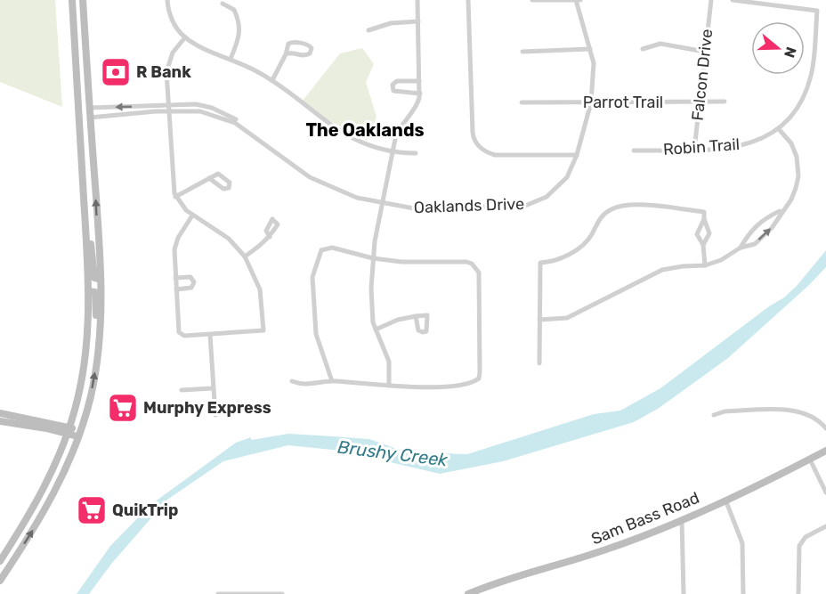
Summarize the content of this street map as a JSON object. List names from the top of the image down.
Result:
{
  "streets": {
    "main road": ["Sam Bass Road"],
    "street": [
      "Falcon Drive",
      "Parrot Trail",
      "Robin Trail",
      "Oaklands Drive"
    ]
  },
  "crossings": [
    ["Falcon Drive", "Parrot Trail"],
    ["Falcon Drive", "Robin Trail"],
    ["Parrot Trail", "Oaklands Drive"]
  ],
  "districts": ["The Oaklands"],
  "water": ["Brushy Creek"],
  "places": {
    "bank": ["R Bank"],
    "supermarket": ["Murphy Express", "QuikTrip"]
  },
  "north": "right"
}
